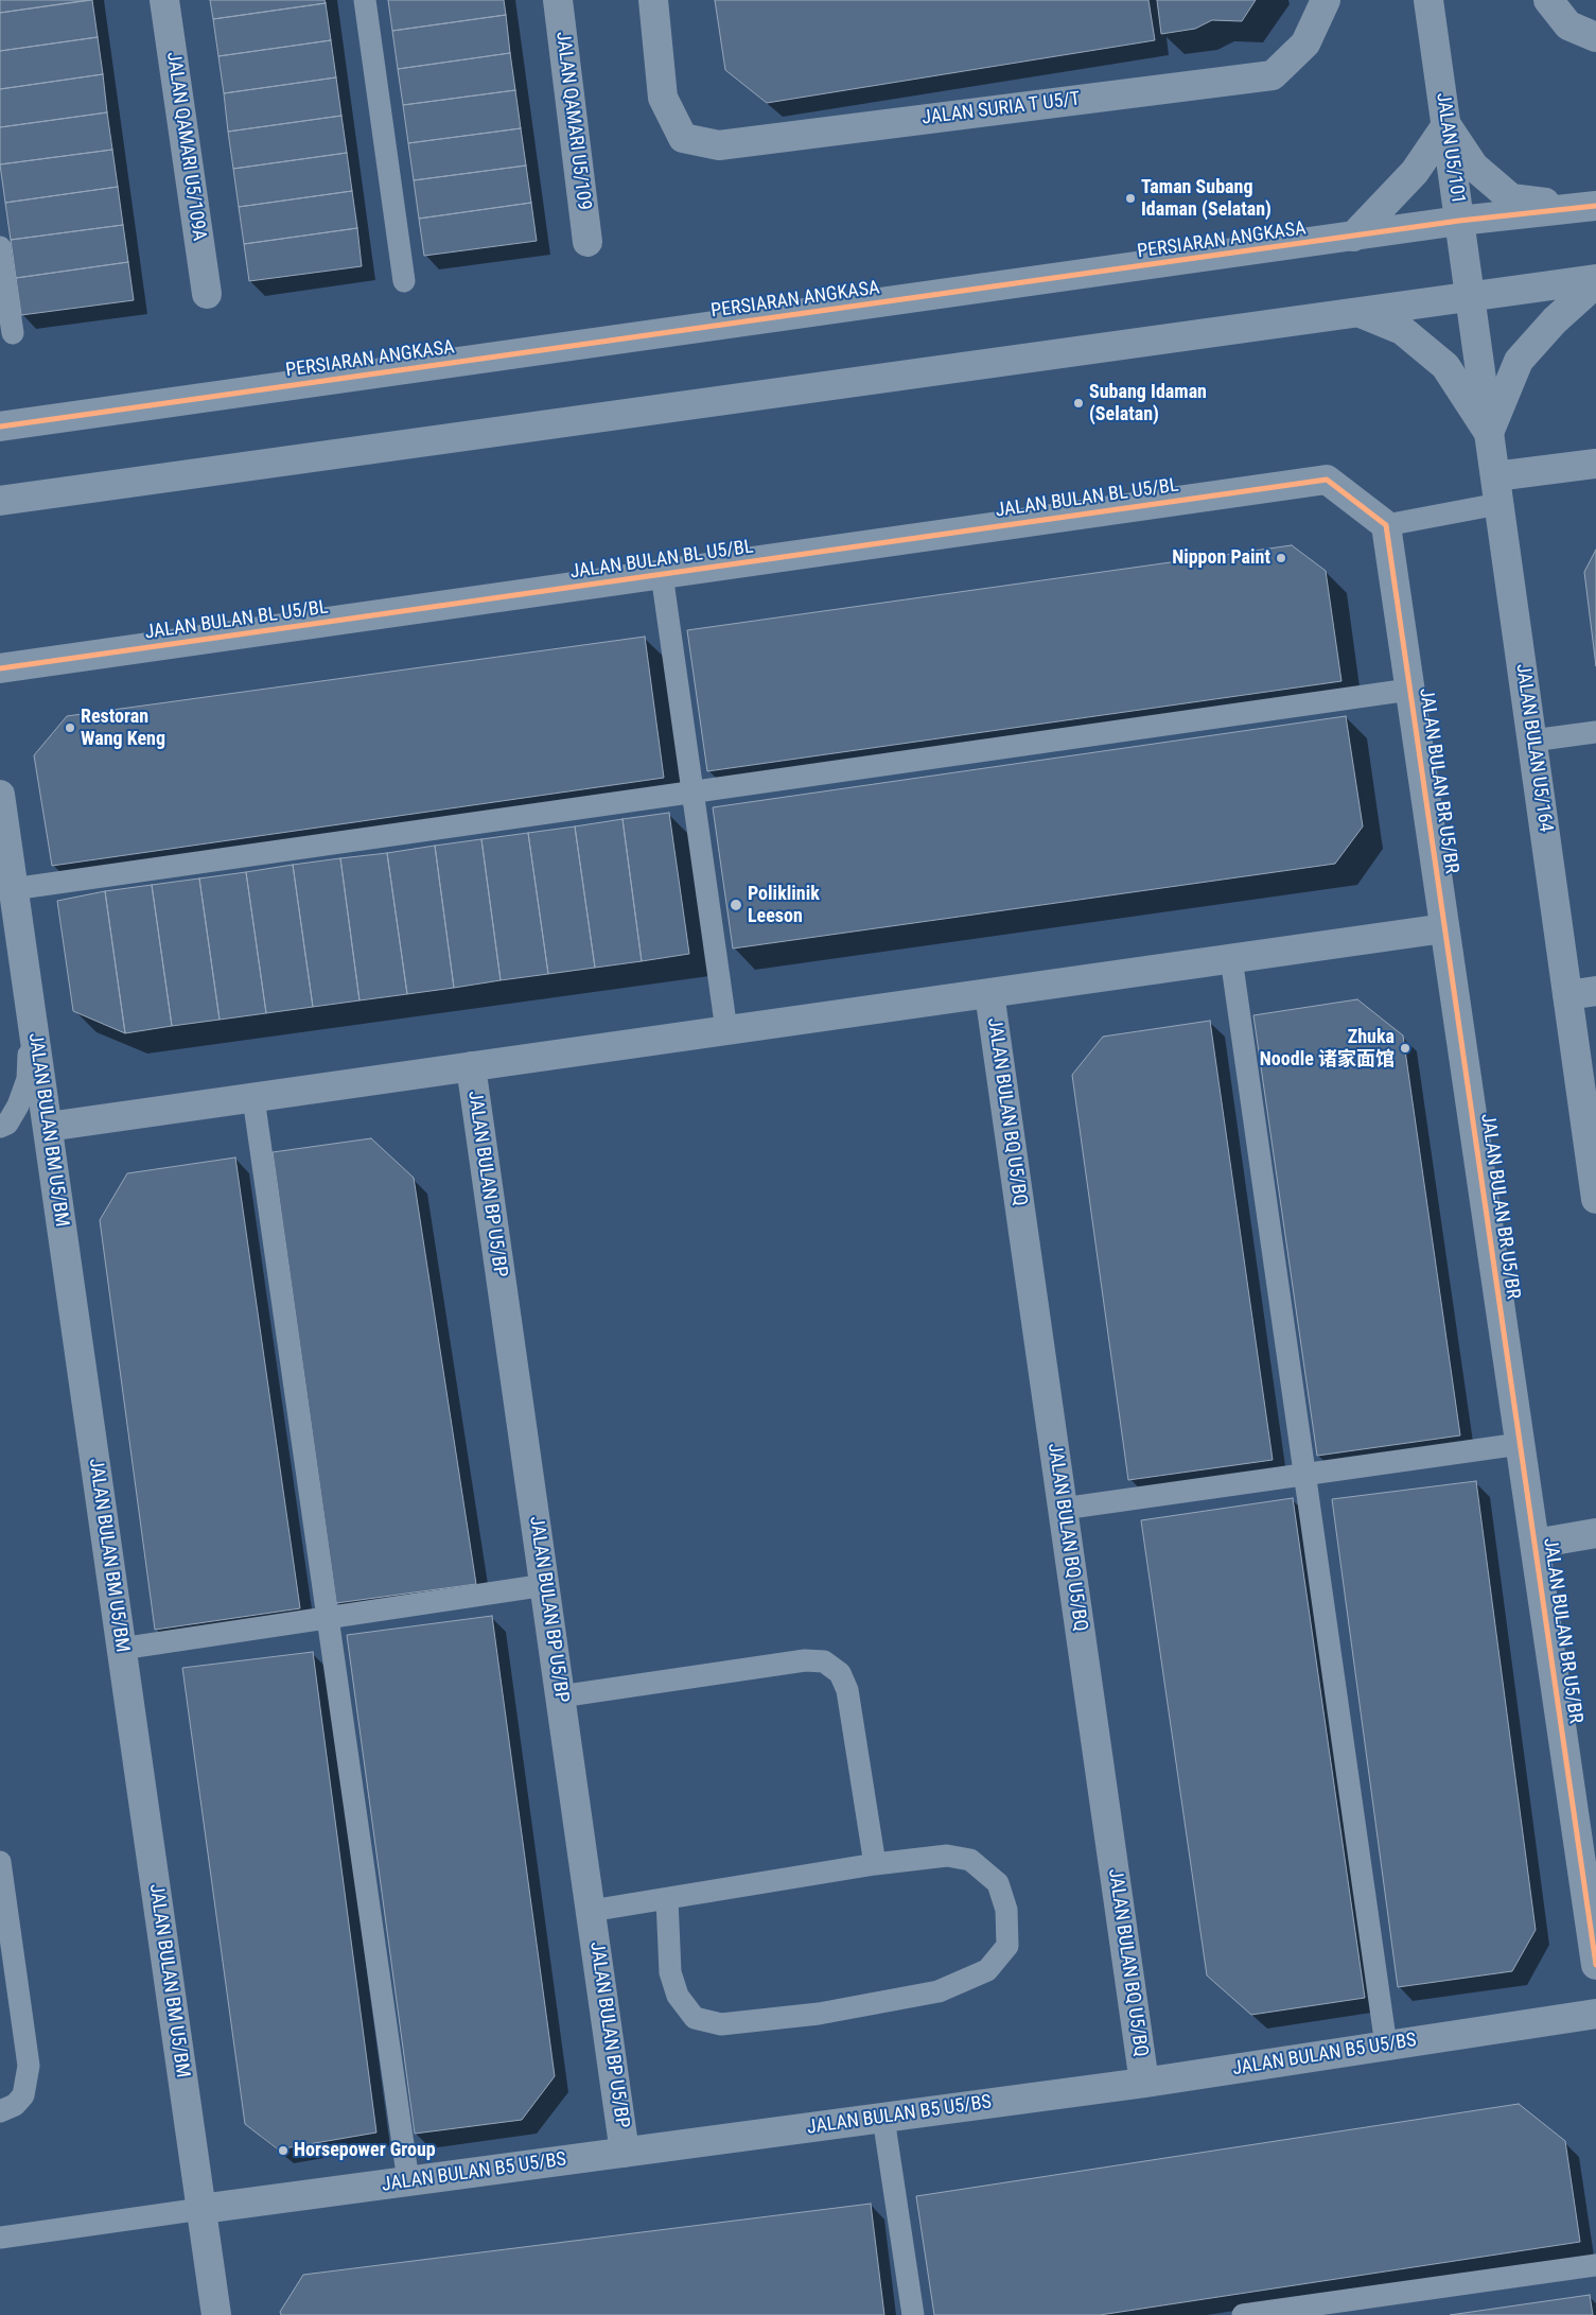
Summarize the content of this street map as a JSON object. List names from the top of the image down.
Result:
{
  "streets": {
    "street": [
      "JALAN SURIA T U5/T",
      "JALAN QAMARI U5/109",
      "JALAN QAMARI U5/109A",
      "JALAN U5/101",
      "PERSIARAN ANGKASA",
      "JALAN BULAN BL U5/BL",
      "JALAN BULAN U5/164",
      "JALAN BULAN BR U5/BR",
      "JALAN BULAN BQ U5/BQ",
      "JALAN BULAN BM U5/BM",
      "JALAN BULAN BP U5/BP",
      "JALAN BULAN B5 U5/BS"
    ]
  },
  "crossings": [
    ["JALAN U5/101", "PERSIARAN ANGKASA"],
    ["JALAN U5/101", "JALAN BULAN U5/164"],
    ["JALAN BULAN BL U5/BL", "JALAN BULAN BR U5/BR"],
    ["JALAN BULAN BQ U5/BQ", "JALAN BULAN B5 U5/BS"],
    ["JALAN BULAN BM U5/BM", "JALAN BULAN B5 U5/BS"],
    ["JALAN BULAN BP U5/BP", "JALAN BULAN B5 U5/BS"]
  ],
  "places": [
    "Taman Subang Idaman (Selatan)",
    "Subang Idaman (Selatan)",
    "Nippon Paint",
    "Restoran Wang Keng",
    "Poliklinik Leeson",
    "Zhuka Noodle 诸家面馆",
    "Horsepower Group"
  ]
}
